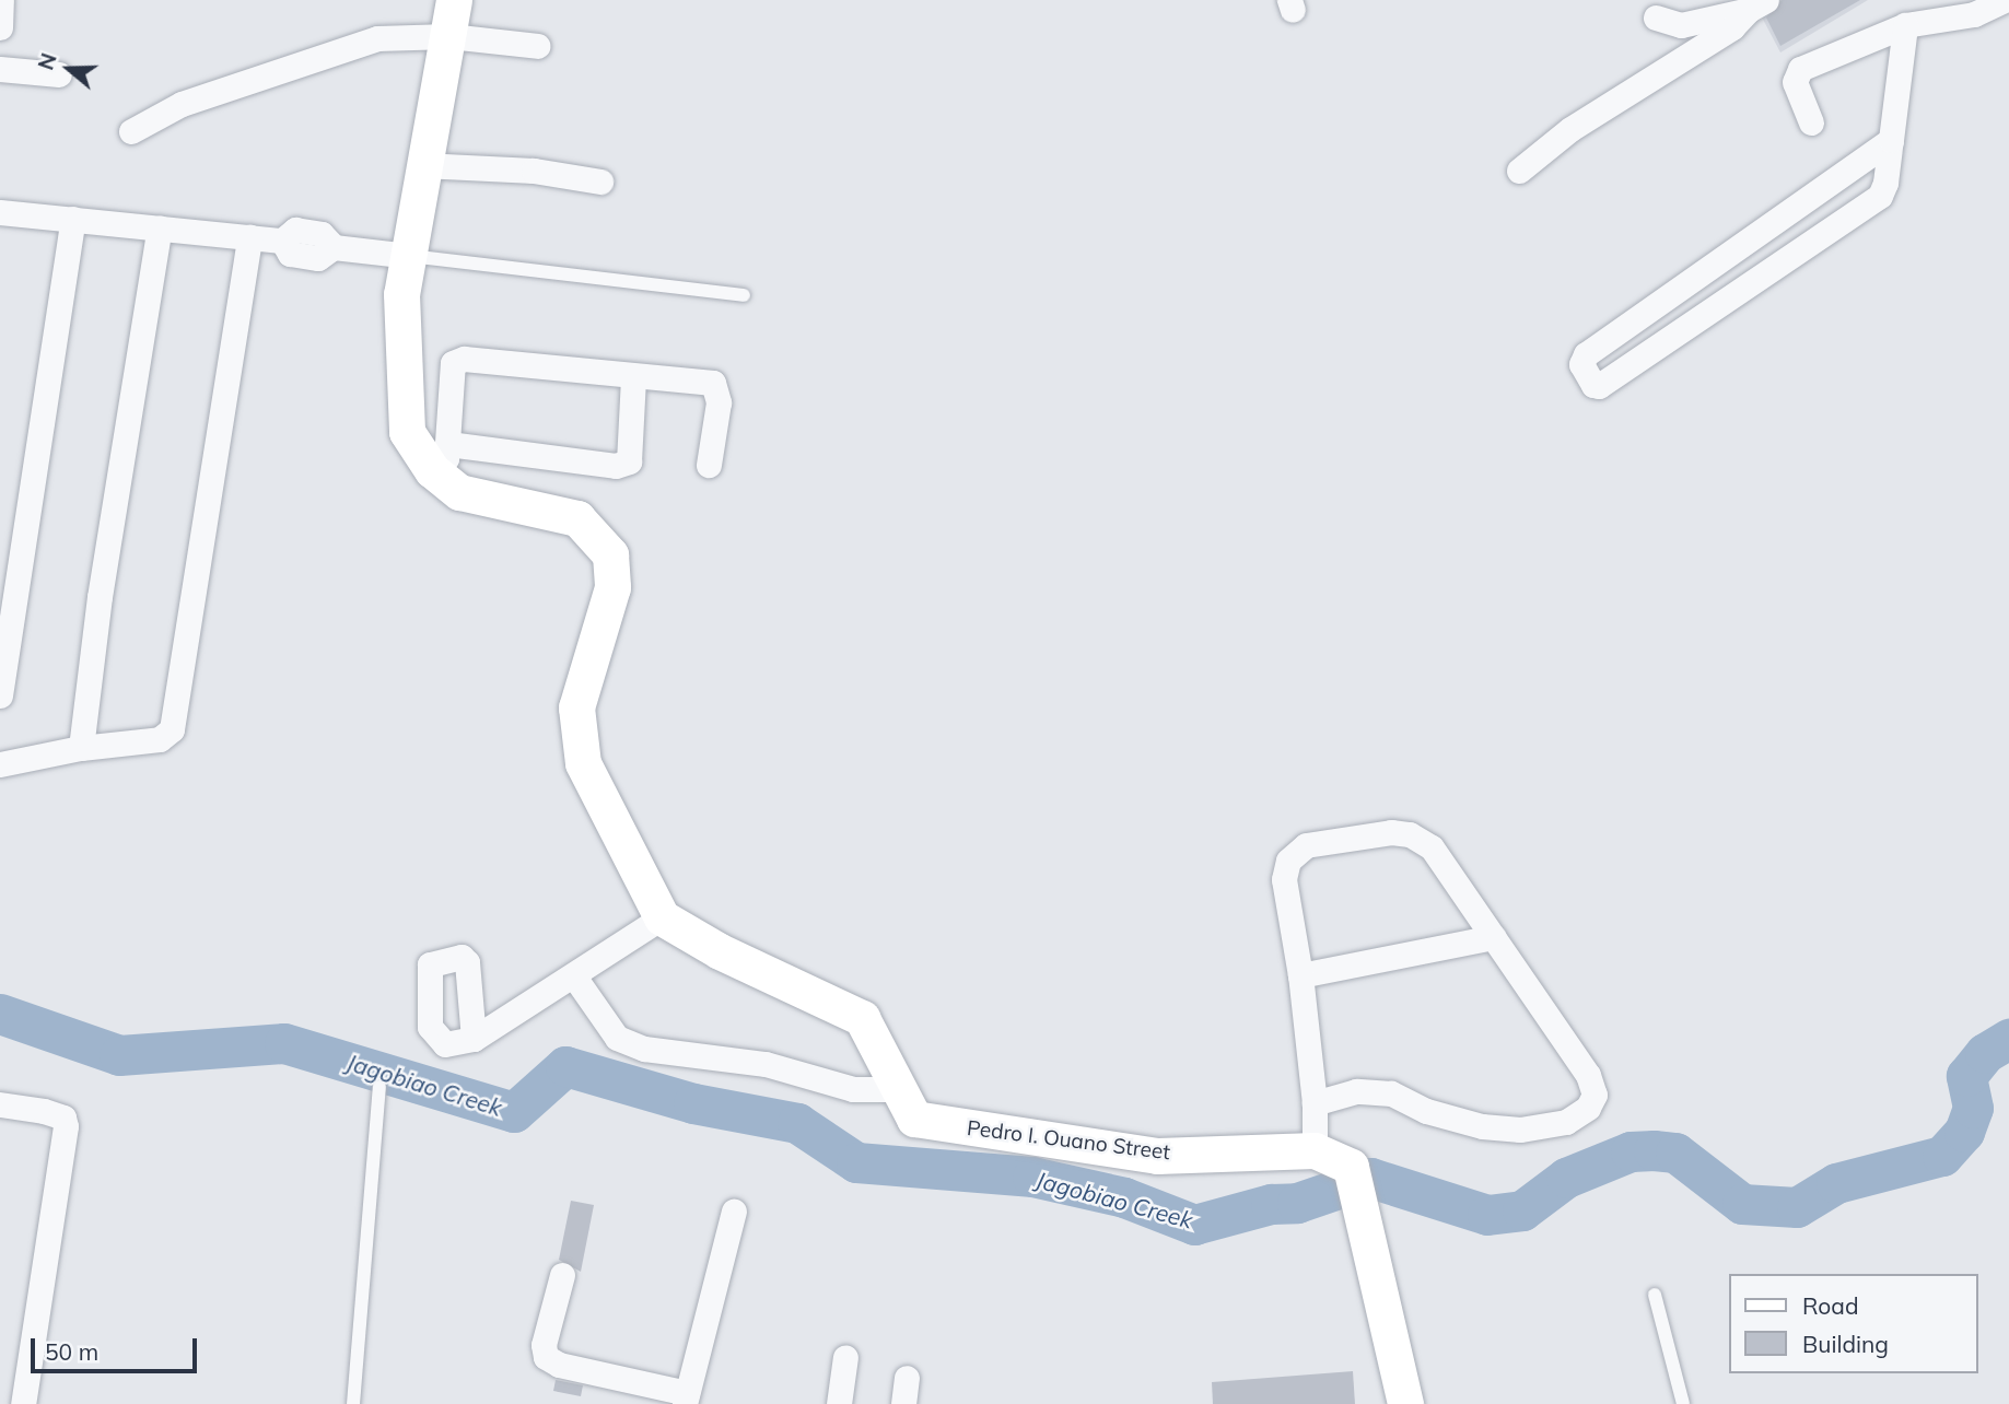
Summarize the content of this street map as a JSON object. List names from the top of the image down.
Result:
{
  "streets": {
    "street": ["Pedro I. Ouano Street"]
  },
  "water": ["Jagobiao Creek"],
  "legend": ["Road", "Building"],
  "scale_bar": "50 m",
  "north": "left"
}
